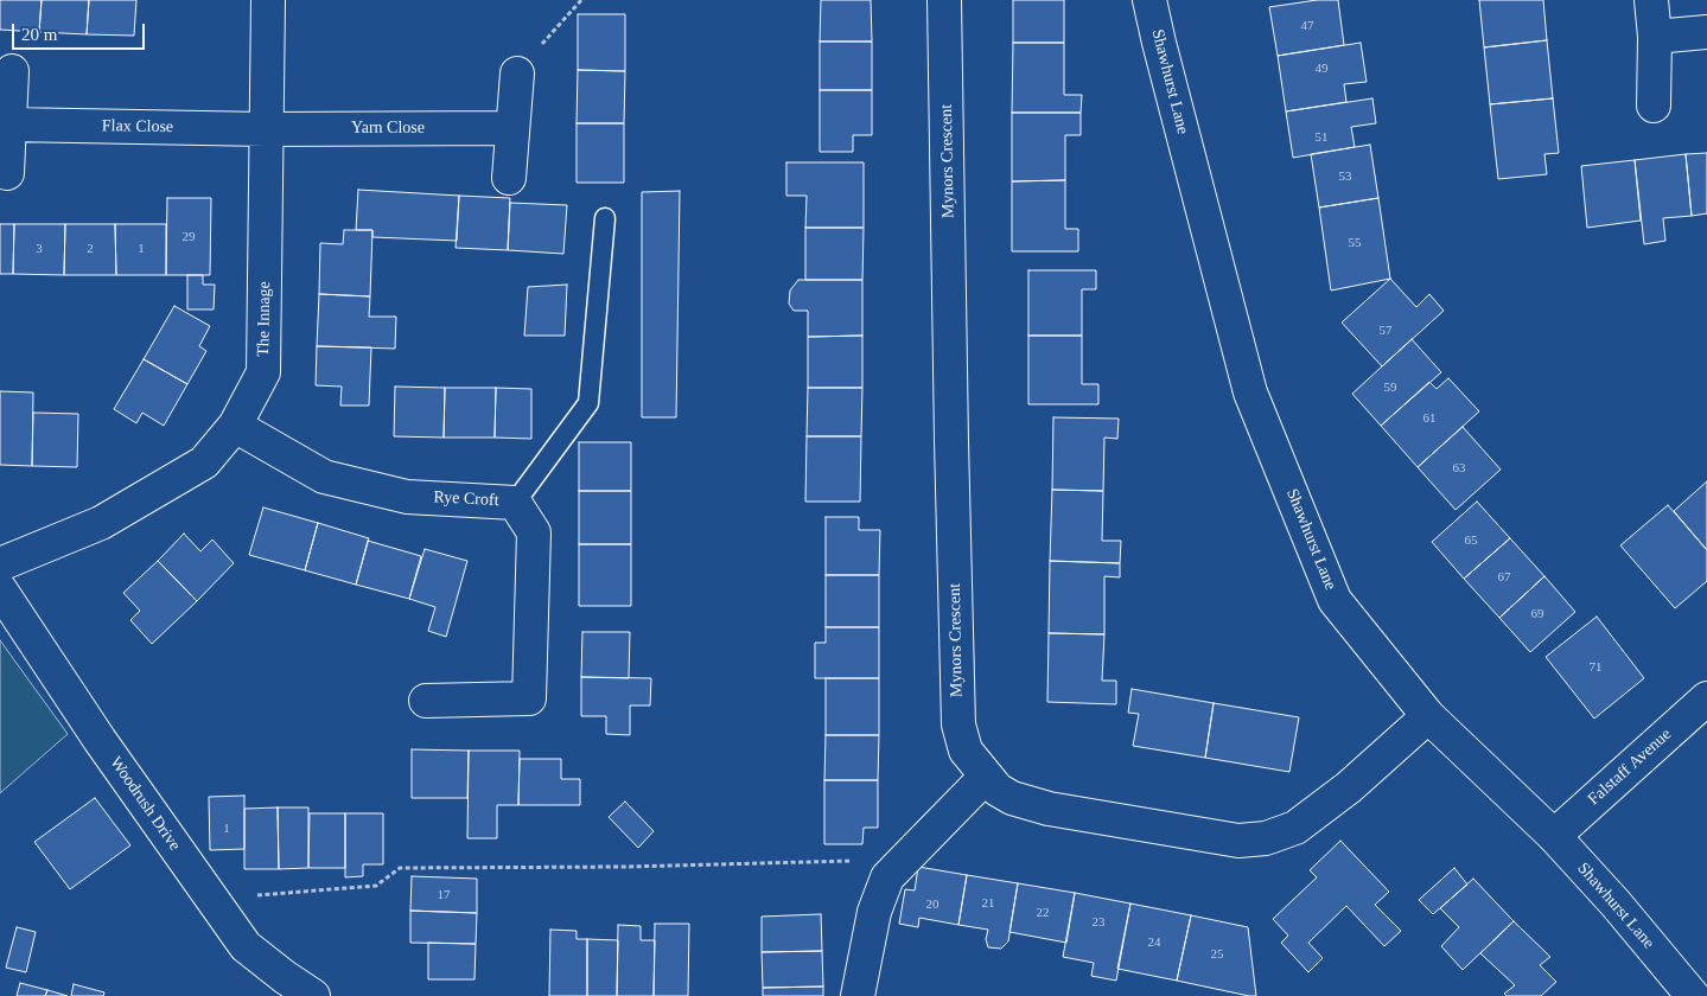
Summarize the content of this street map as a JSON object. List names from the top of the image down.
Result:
{
  "streets": {
    "street": [
      "Shawhurst Lane",
      "Flax Close",
      "Yarn Close",
      "Mynors Crescent",
      "The Innage",
      "Rye Croft",
      "Falstaff Avenue",
      "Woodrush Drive"
    ]
  },
  "crossings": [
    ["Shawhurst Lane", "Mynors Crescent"],
    ["Shawhurst Lane", "Falstaff Avenue"],
    ["Flax Close", "Yarn Close"],
    ["Flax Close", "The Innage"],
    ["Yarn Close", "The Innage"],
    ["The Innage", "Rye Croft"]
  ],
  "house_numbers": [
    "47",
    "49",
    "51",
    "53",
    "29",
    "55",
    "3",
    "2",
    "1",
    "57",
    "59",
    "61",
    "63",
    "65",
    "67",
    "69",
    "71",
    "1",
    "17",
    "21",
    "20",
    "22",
    "23",
    "24",
    "25"
  ],
  "scale_bar": "20 m"
}
